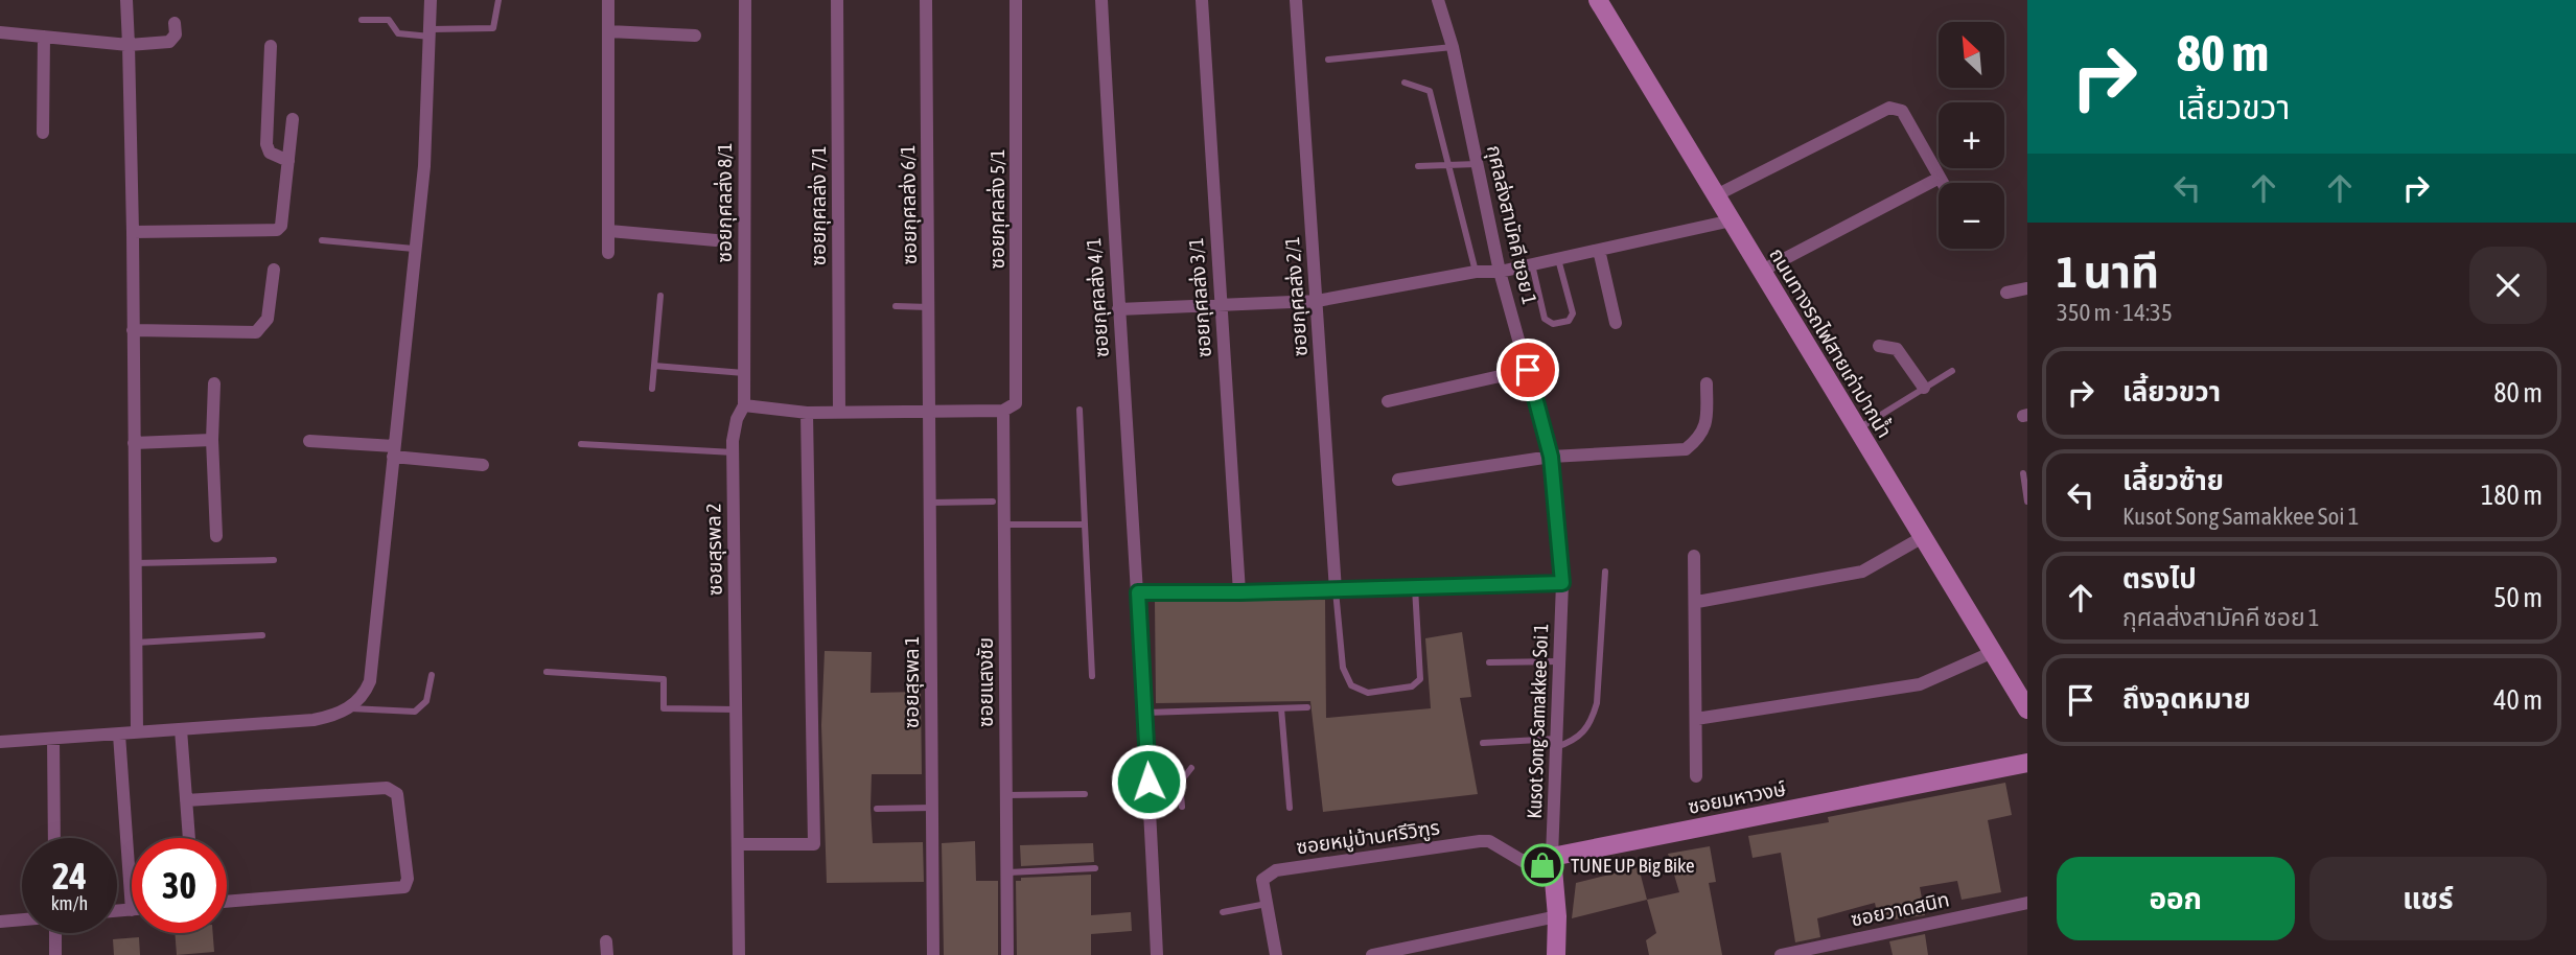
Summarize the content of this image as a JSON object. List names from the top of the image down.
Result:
{
  "streets": {
    "main road": ["ถนนทางรถไฟสายเก่าปากน้ำ", "ซอยมหาวงษ์"],
    "street": [
      "ซอยกุศลส่ง 8/1",
      "ซอยกุศลส่ง 6/1",
      "ซอยกุศลส่ง 7/1",
      "ซอยกุศลส่ง 5/1",
      "กุศลส่งสามัคคี ซอย 1",
      "ซอยกุศลส่ง 2/1",
      "ซอยกุศลส่ง 4/1",
      "ซอยกุศลส่ง 3/1",
      "ซอยสุรพล 2",
      "ซอยสุรพล 1",
      "ซอยแสงชัย",
      "Kusot Song Samakkee Soi 1",
      "ซอยหมู่บ้านศรีวิฑูร",
      "ซอยวาดสนิท"
    ]
  },
  "crossings": [
    ["ซอยกุศลส่ง 8/1", "ซอยสุรพล 2"],
    ["ซอยกุศลส่ง 6/1", "ซอยสุรพล 1"],
    ["ซอยกุศลส่ง 5/1", "ซอยแสงชัย"],
    ["กุศลส่งสามัคคี ซอย 1", "Kusot Song Samakkee Soi 1"],
    ["Kusot Song Samakkee Soi 1", "ซอยมหาวงษ์"],
    ["Kusot Song Samakkee Soi 1", "ซอยหมู่บ้านศรีวิฑูร"],
    ["ซอยมหาวงษ์", "ซอยหมู่บ้านศรีวิฑูร"]
  ],
  "places": {
    "shop": ["TUNE UP Big Bike"]
  },
  "north": "top left",
  "page": {
    "turn": ["80 m", "เลี้ยวขวา"],
    "map_buttons": ["+", "−"],
    "heading": ["1 นาที", "350 m · 14:35"],
    "list": [
      {
        "name": "เลี้ยวขวา",
        "value": "80 m"
      },
      {
        "name": "เลี้ยวซ้าย",
        "note": "Kusot Song Samakkee Soi 1",
        "value": "180 m"
      },
      {
        "name": "ตรงไป",
        "note": "กุศลส่งสามัคคี ซอย 1",
        "value": "50 m"
      },
      {
        "name": "ถึงจุดหมาย",
        "value": "40 m"
      }
    ],
    "speed": "24 km/h",
    "limit": "30",
    "buttons": ["ออก", "แชร์"]
  }
}
